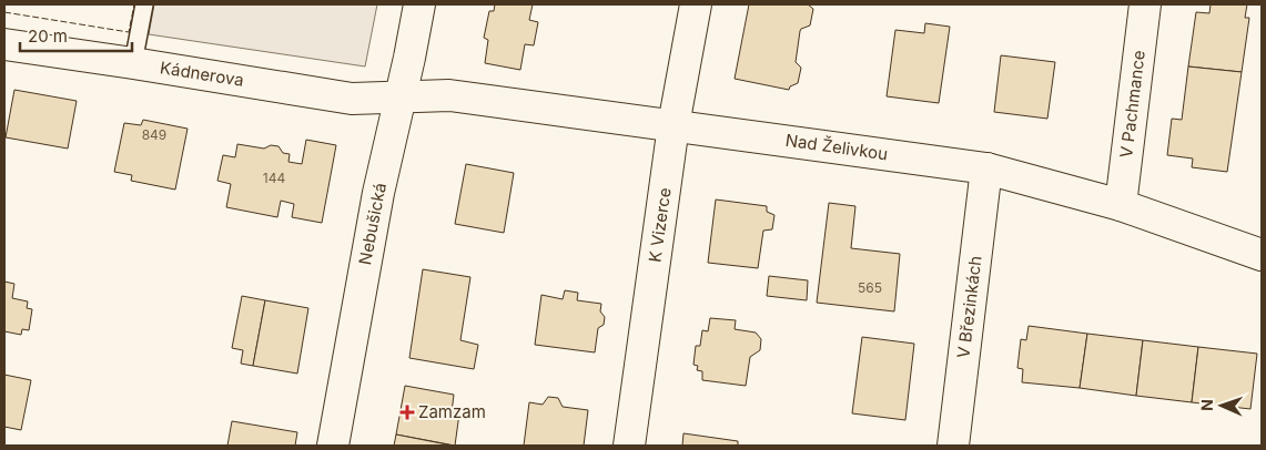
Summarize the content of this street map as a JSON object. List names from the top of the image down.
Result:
{
  "streets": {
    "street": [
      "Kádnerova",
      "V Pachmance",
      "Nad Želivkou",
      "Nebušická",
      "K Vizerce",
      "V Březinkách"
    ]
  },
  "crossings": [
    ["Kádnerova", "Nad Želivkou"],
    ["Kádnerova", "Nebušická"],
    ["V Pachmance", "Nad Želivkou"],
    ["Nad Želivkou", "Nebušická"],
    ["Nad Želivkou", "K Vizerce"],
    ["Nad Želivkou", "V Březinkách"]
  ],
  "places": {
    "health": ["Zamzam"]
  },
  "house_numbers": ["849", "144", "565"],
  "scale_bar": "20 m",
  "north": "left"
}
